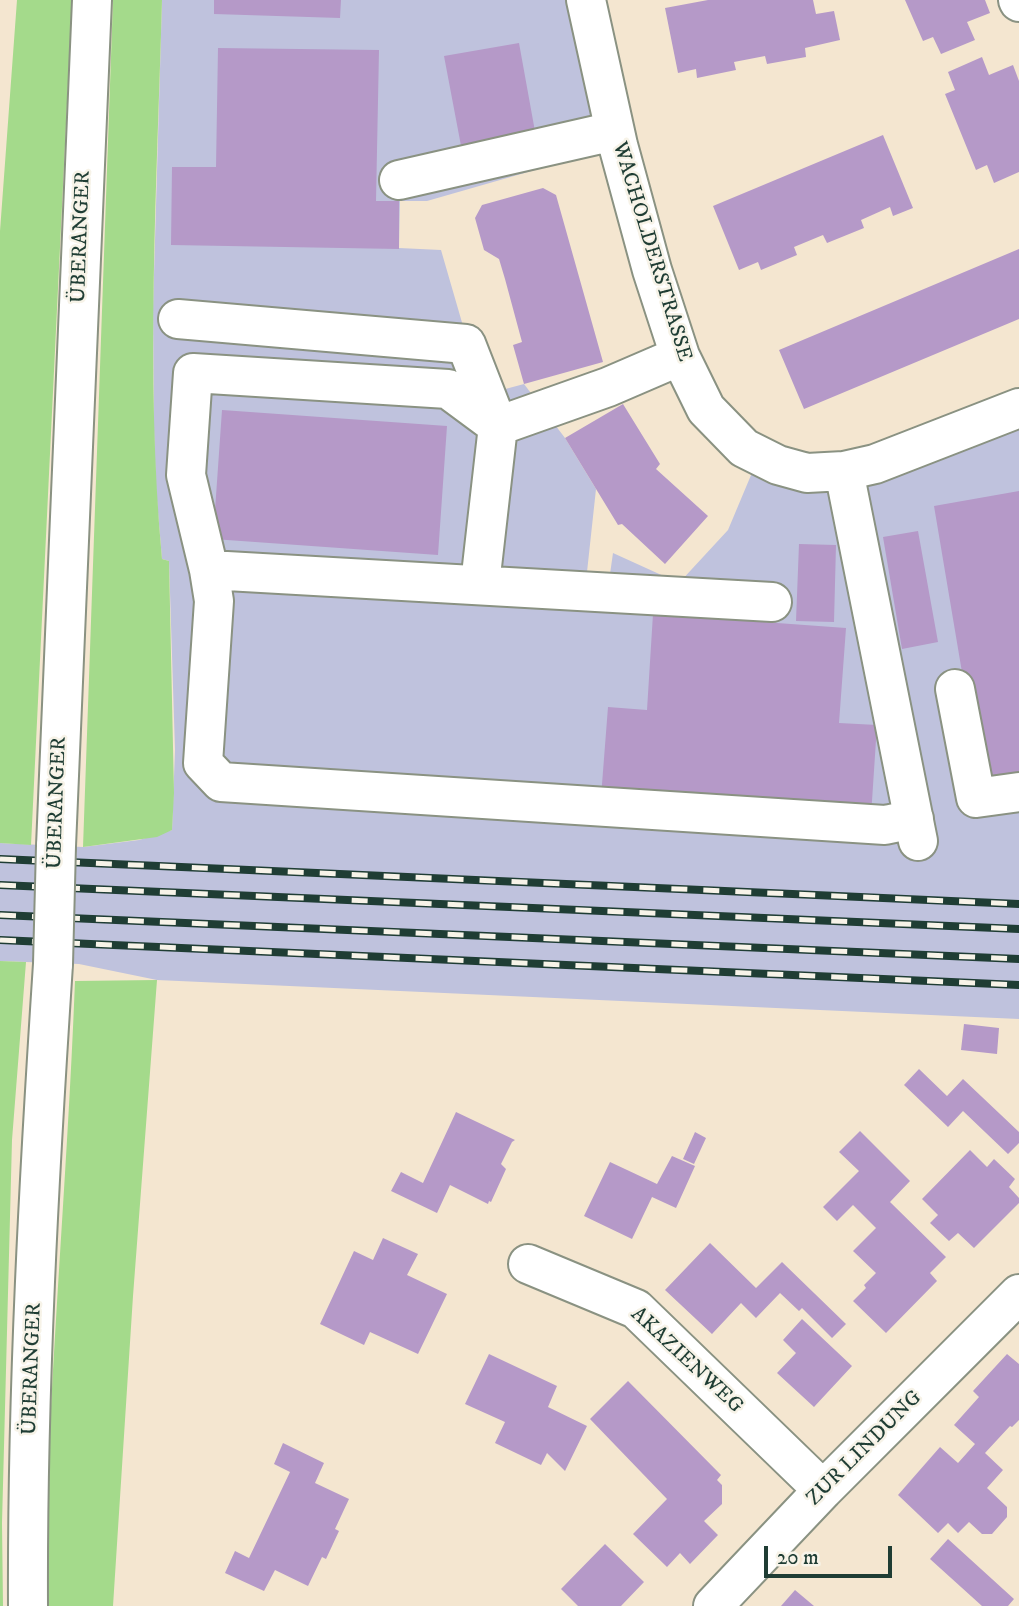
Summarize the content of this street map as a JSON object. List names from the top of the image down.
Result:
{
  "streets": {
    "street": [
      "ÜBERANGER",
      "WACHOLDERSTRASSE",
      "AKAZIENWEG",
      "ZUR LINDUNG"
    ]
  },
  "crossings": [
    ["AKAZIENWEG", "ZUR LINDUNG"]
  ],
  "scale_bar": "20 m"
}
